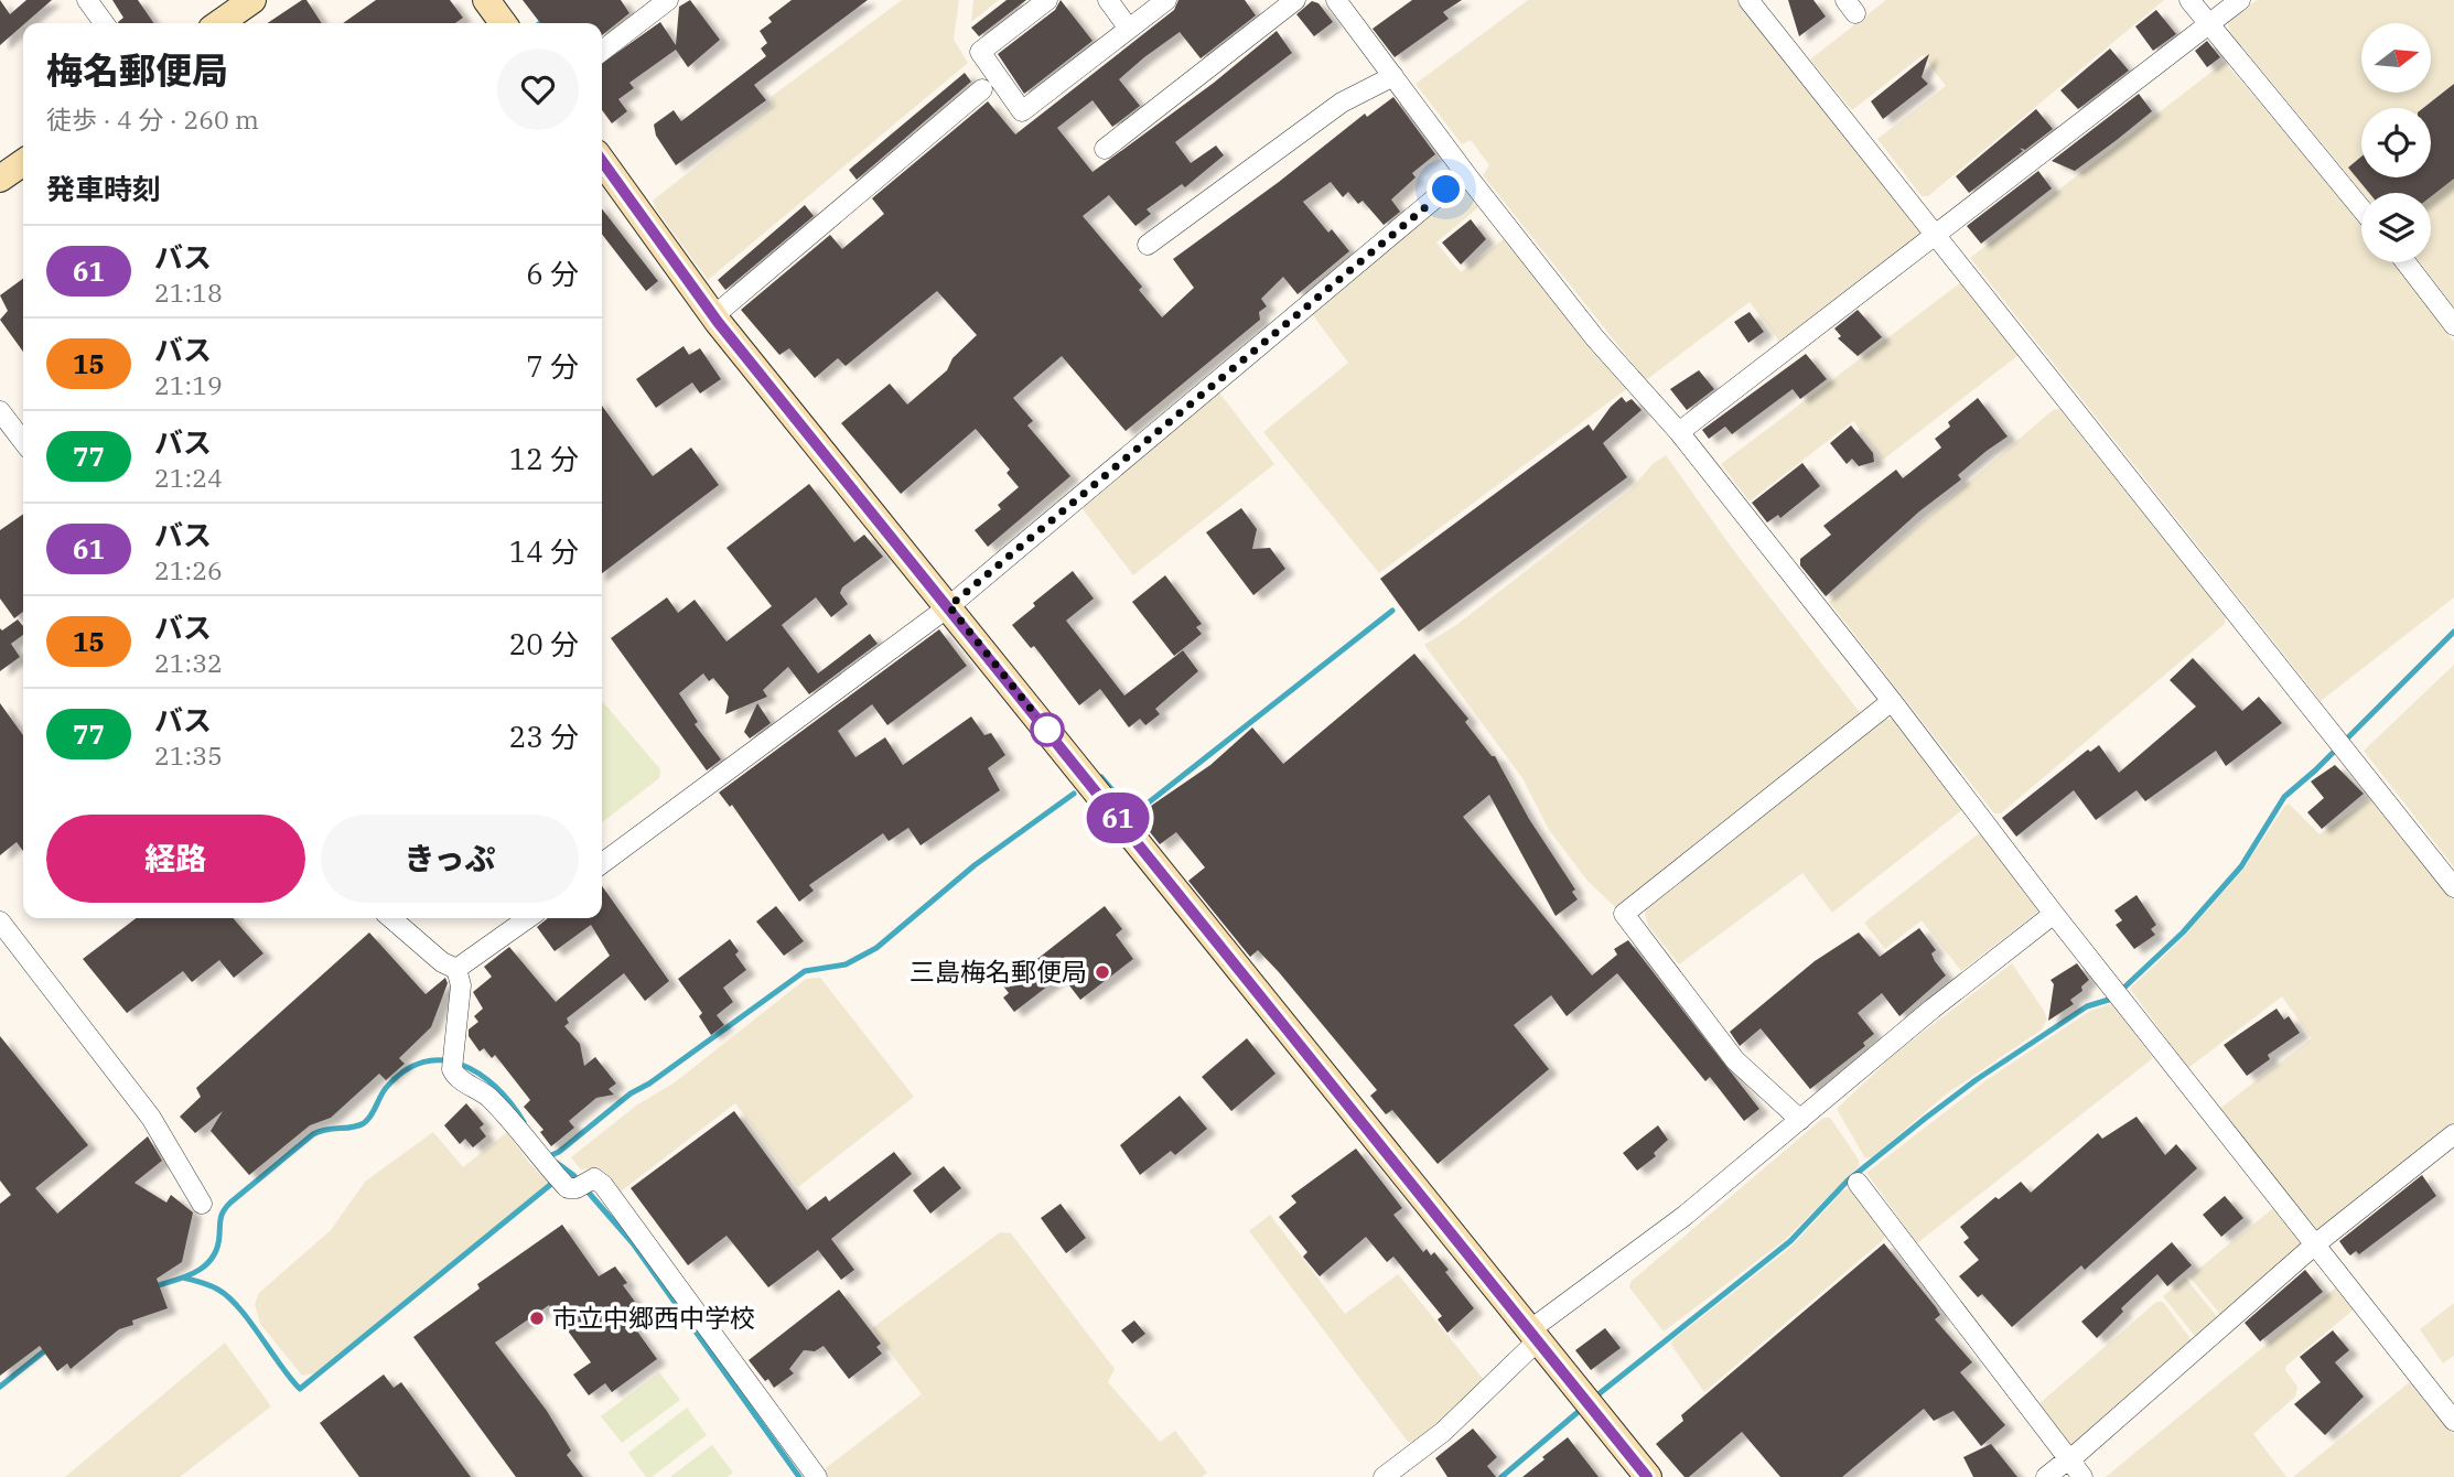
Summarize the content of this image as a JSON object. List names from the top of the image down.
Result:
{
  "places": ["三島梅名郵便局", "市立中郷西中学校"],
  "lines": ["bus line 61"],
  "north": "right",
  "page": {
    "on_map": "61",
    "heading": [
      ["梅名郵便局", "徒歩 · 4 分 · 260 m"],
      "発車時刻"
    ],
    "list": [
      {
        "mark": "61",
        "name": "バス",
        "note": "21:18",
        "value": "6 分"
      },
      {
        "mark": "15",
        "name": "バス",
        "note": "21:19",
        "value": "7 分"
      },
      {
        "mark": "77",
        "name": "バス",
        "note": "21:24",
        "value": "12 分"
      },
      {
        "mark": "61",
        "name": "バス",
        "note": "21:26",
        "value": "14 分"
      },
      {
        "mark": "15",
        "name": "バス",
        "note": "21:32",
        "value": "20 分"
      },
      {
        "mark": "77",
        "name": "バス",
        "note": "21:35",
        "value": "23 分"
      }
    ],
    "buttons": ["経路", "きっぷ"]
  }
}
